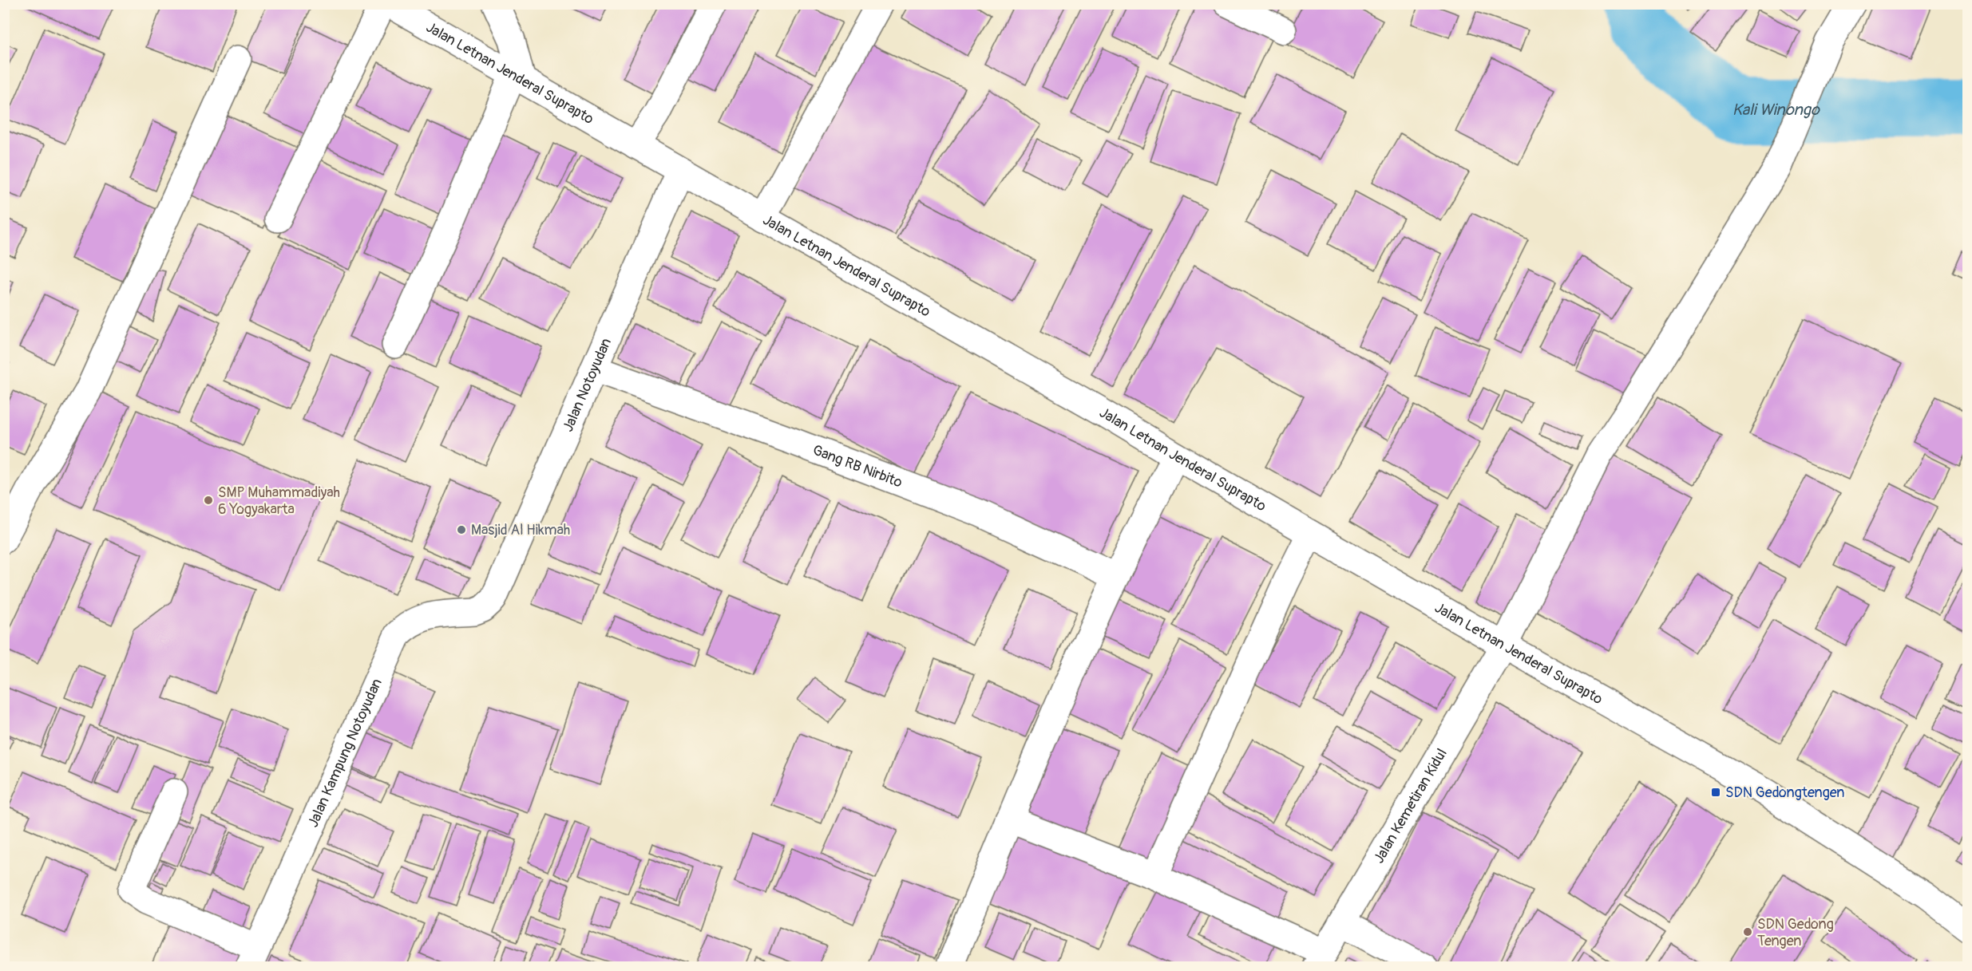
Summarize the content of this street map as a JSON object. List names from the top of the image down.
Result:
{
  "streets": {
    "street": [
      "Jalan Letnan Jenderal Suprapto",
      "Jalan Notoyudan",
      "Gang RB Nirbito",
      "Jalan Kampung Notoyudan",
      "Jalan Kemetiran Kidul"
    ]
  },
  "crossings": [
    ["Jalan Letnan Jenderal Suprapto", "Jalan Notoyudan"],
    ["Jalan Letnan Jenderal Suprapto", "Jalan Kemetiran Kidul"],
    ["Jalan Notoyudan", "Gang RB Nirbito"],
    ["Jalan Notoyudan", "Jalan Kampung Notoyudan"]
  ],
  "water": ["Kali Winongo"],
  "places": {
    "other": ["SMP Muhammadiyah 6 Yogyakarta", "Masjid Al Hikmah", "SDN Gedong Tengen"],
    "transit": ["SDN Gedongtengen"]
  }
}
